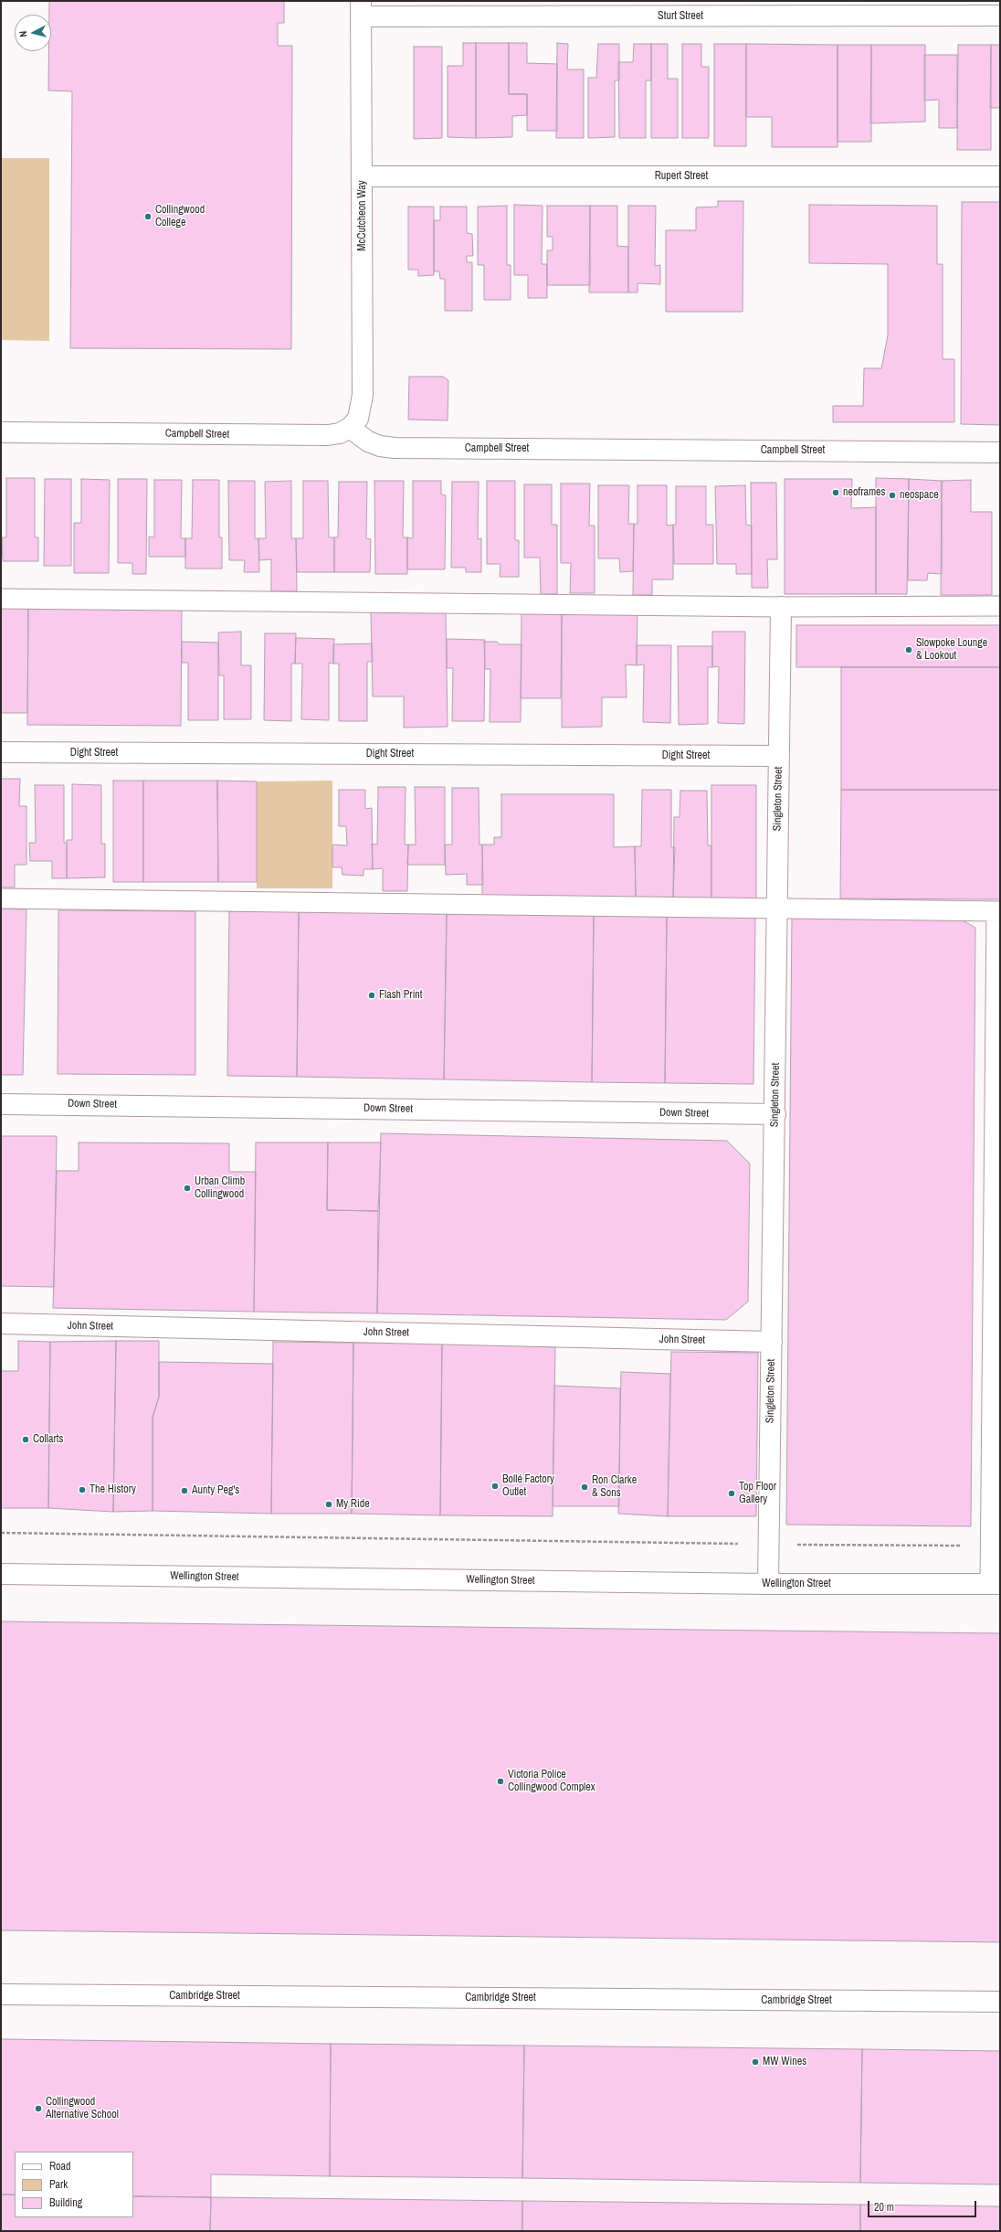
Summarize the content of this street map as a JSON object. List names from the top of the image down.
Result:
{
  "streets": {
    "street": [
      "Sturt Street",
      "Rupert Street",
      "McCutcheon Way",
      "Campbell Street",
      "Dight Street",
      "Singleton Street",
      "Down Street",
      "John Street",
      "Wellington Street",
      "Cambridge Street"
    ]
  },
  "crossings": [
    ["Sturt Street", "McCutcheon Way"],
    ["Rupert Street", "McCutcheon Way"],
    ["McCutcheon Way", "Campbell Street"],
    ["Dight Street", "Singleton Street"],
    ["Singleton Street", "Down Street"],
    ["Singleton Street", "John Street"],
    ["Singleton Street", "Wellington Street"]
  ],
  "places": [
    "Collingwood College",
    "neoframes",
    "neospace",
    "Slowpoke Lounge & Lookout",
    "Flash Print",
    "Urban Climb Collingwood",
    "Collarts",
    "Bollé Factory Outlet",
    "Ron Clarke & Sons",
    "The History",
    "Aunty Peg's",
    "Top Floor Gallery",
    "My Ride",
    "Victoria Police Collingwood Complex",
    "MW Wines",
    "Collingwood Alternative School"
  ],
  "legend": ["Road", "Park", "Building"],
  "scale_bar": "20 m",
  "north": "left"
}
